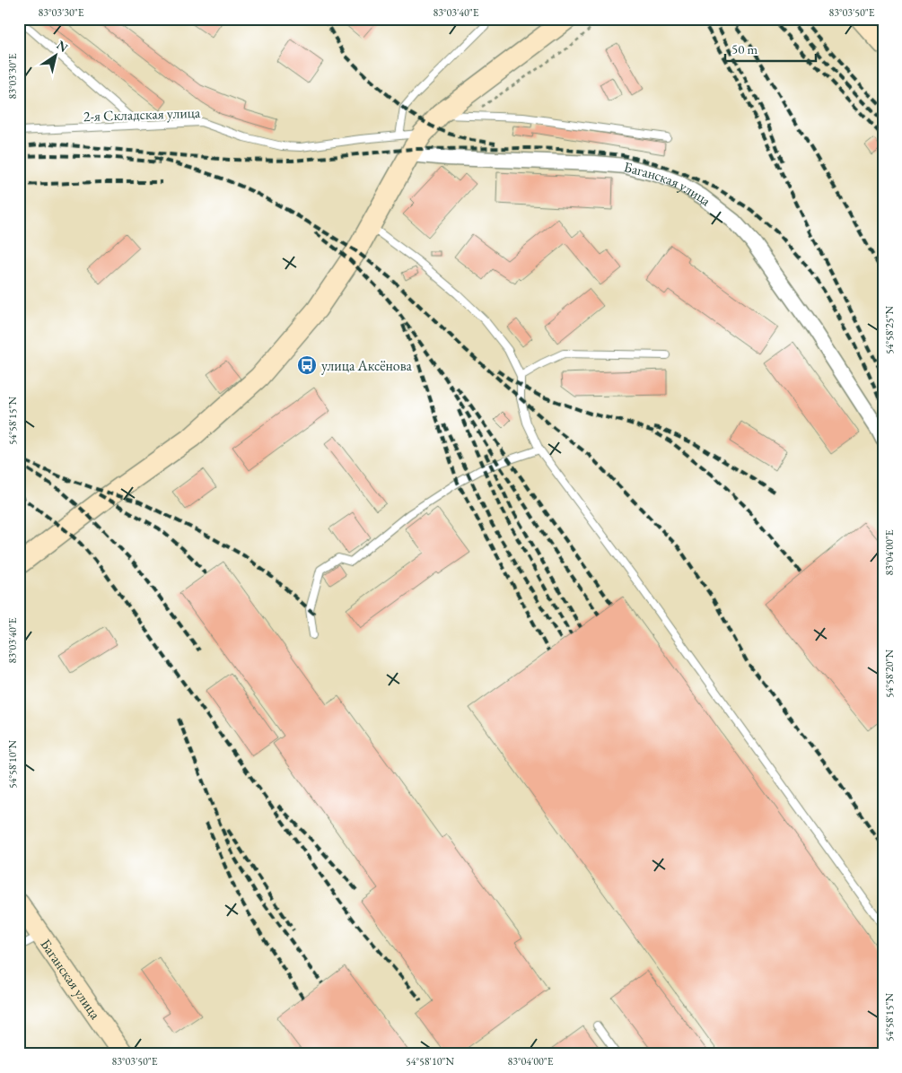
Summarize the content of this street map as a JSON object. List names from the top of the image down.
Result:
{
  "streets": {
    "street": ["Баганская улица"],
    "lane": ["2-я Складская улица"]
  },
  "places": {
    "bus stop": ["улица Аксёнова"]
  },
  "scale_bar": "50 m",
  "north": "top right",
  "coordinates": [
    "83°03'30\"E",
    "83°03'40\"E",
    "83°03'50\"E",
    "54°58'25\"N",
    "54°58'15\"N",
    "83°04'00\"E",
    "54°58'20\"N",
    "54°58'10\"N"
  ]
}
